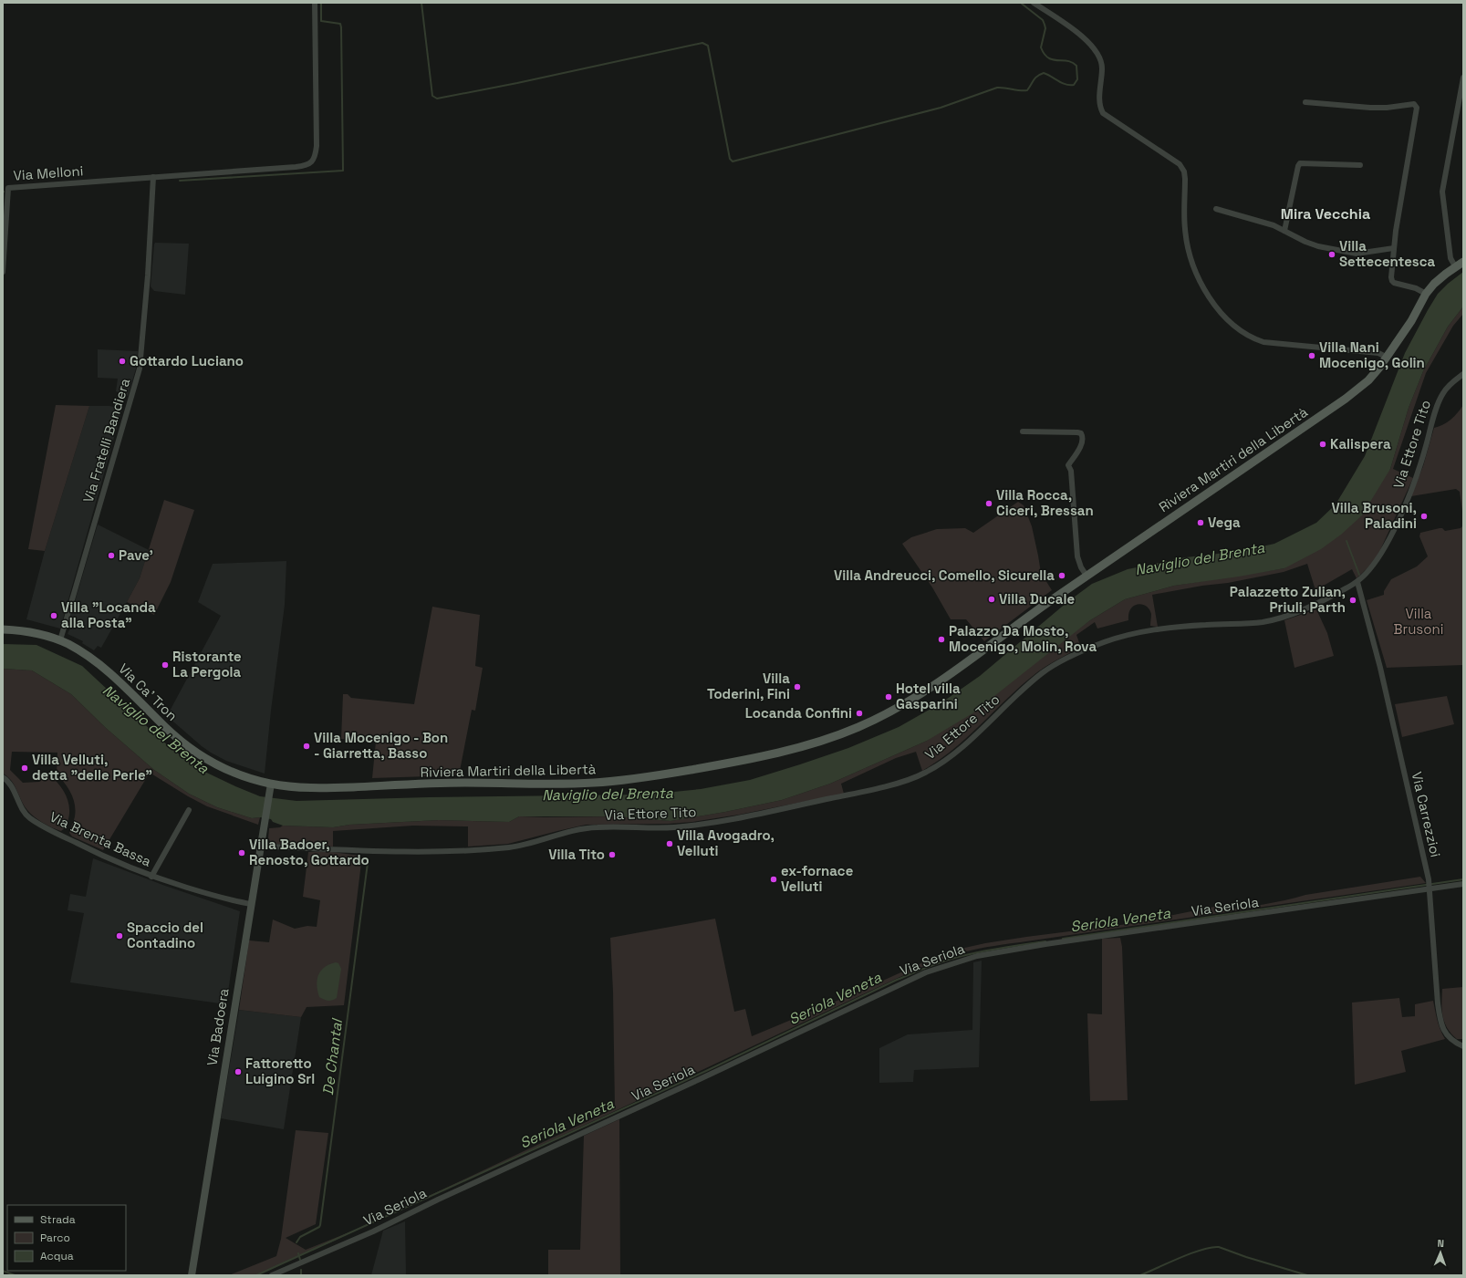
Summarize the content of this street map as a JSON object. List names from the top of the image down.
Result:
{
  "streets": {
    "main road": ["Riviera Martiri della Libertà", "Via Ca' Tron", "Via Badoera"],
    "street": [
      "Via Melloni",
      "Via Fratelli Bandiera",
      "Via Ettore Tito",
      "Via Carrezzioi",
      "Via Brenta Bassa",
      "Via Seriola"
    ]
  },
  "crossings": [
    ["Via Melloni", "Via Fratelli Bandiera"],
    ["Via Fratelli Bandiera", "Via Ca' Tron"],
    ["Via Ettore Tito", "Via Carrezzioi"],
    ["Via Ettore Tito", "Via Badoera"],
    ["Riviera Martiri della Libertà", "Via Ca' Tron"],
    ["Riviera Martiri della Libertà", "Via Badoera"],
    ["Via Ca' Tron", "Via Badoera"],
    ["Via Carrezzioi", "Via Seriola"],
    ["Via Brenta Bassa", "Via Badoera"]
  ],
  "districts": ["Mira Vecchia"],
  "water": ["Naviglio del Brenta", "Seriola Veneta", "De Chantal"],
  "parks": ["Villa Brusoni"],
  "places": [
    "Villa Settecentesca",
    "Villa Nani Mocenigo, Golin",
    "Gottardo Luciano",
    "Kalispera",
    "Villa Rocca, Ciceri, Bressan",
    "Villa Brusoni, Paladini",
    "Vega",
    "Pave'",
    "Villa Andreucci, Comello, Sicurella",
    "Villa Ducale",
    "Palazzetto Zulian, Priuli, Parth",
    "Villa \"Locanda alla Posta\"",
    "Palazzo Da Mosto, Mocenigo, Molin, Rova",
    "Ristorante La Pergola",
    "Villa Toderini, Fini",
    "Hotel villa Gasparini",
    "Locanda Confini",
    "Villa Mocenigo - Bon - Giarretta, Basso",
    "Villa Velluti, detta \"delle Perle\"",
    "Villa Avogadro, Velluti",
    "Villa Badoer, Renosto, Gottardo",
    "Villa Tito",
    "ex-fornace Velluti",
    "Spaccio del Contadino",
    "Fattoretto Luigino Srl"
  ],
  "legend": ["Strada", "Parco", "Acqua"],
  "north": "top"
}
